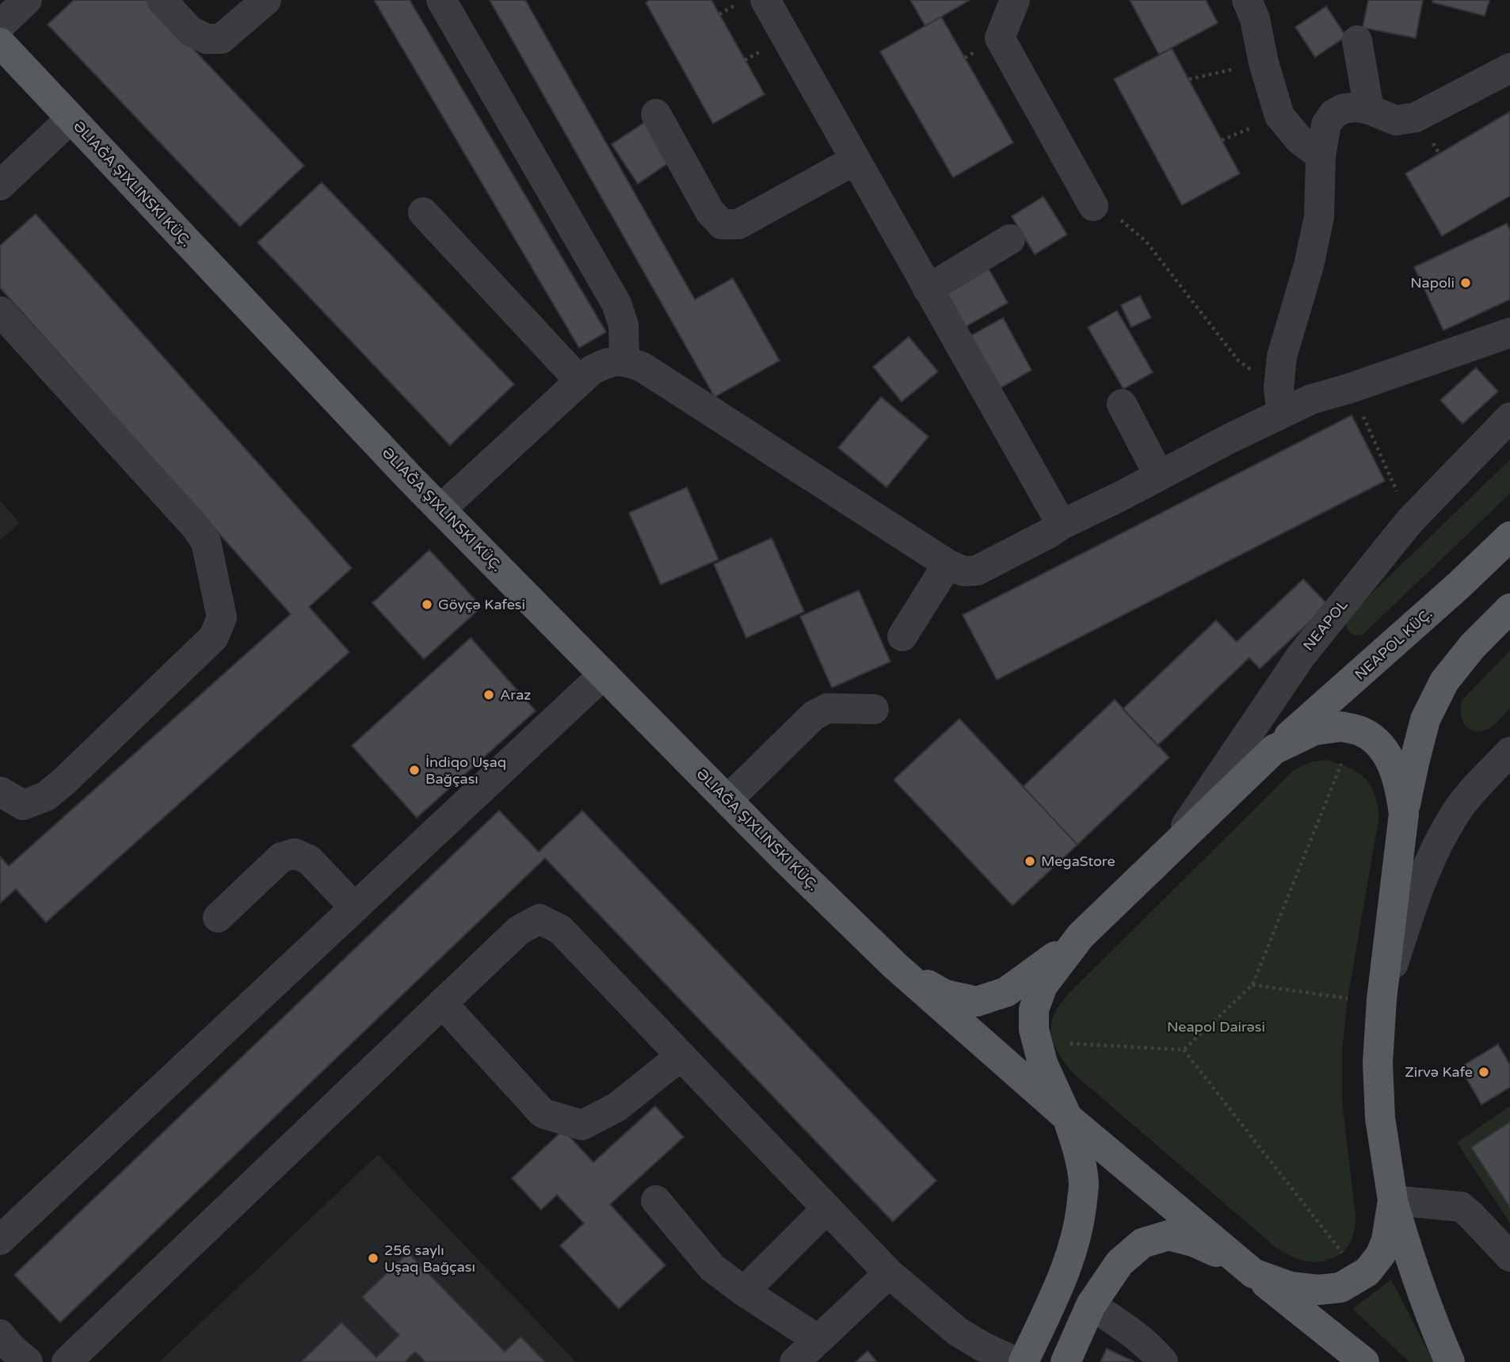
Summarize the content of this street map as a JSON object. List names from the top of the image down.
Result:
{
  "streets": {
    "main road": ["NEAPOL KÜÇ."],
    "street": ["NEAPOL"]
  },
  "crossings": [
    ["NEAPOL", "NEAPOL KÜÇ."]
  ],
  "parks": ["Neapol Dairəsi"],
  "places": [
    "Napoli",
    "Göyçə Kafesi",
    "Araz",
    "İndiqo Uşaq Bağçası",
    "MegaStore",
    "Zirvə Kafe",
    "256 saylı Uşaq Bağçası"
  ]
}
